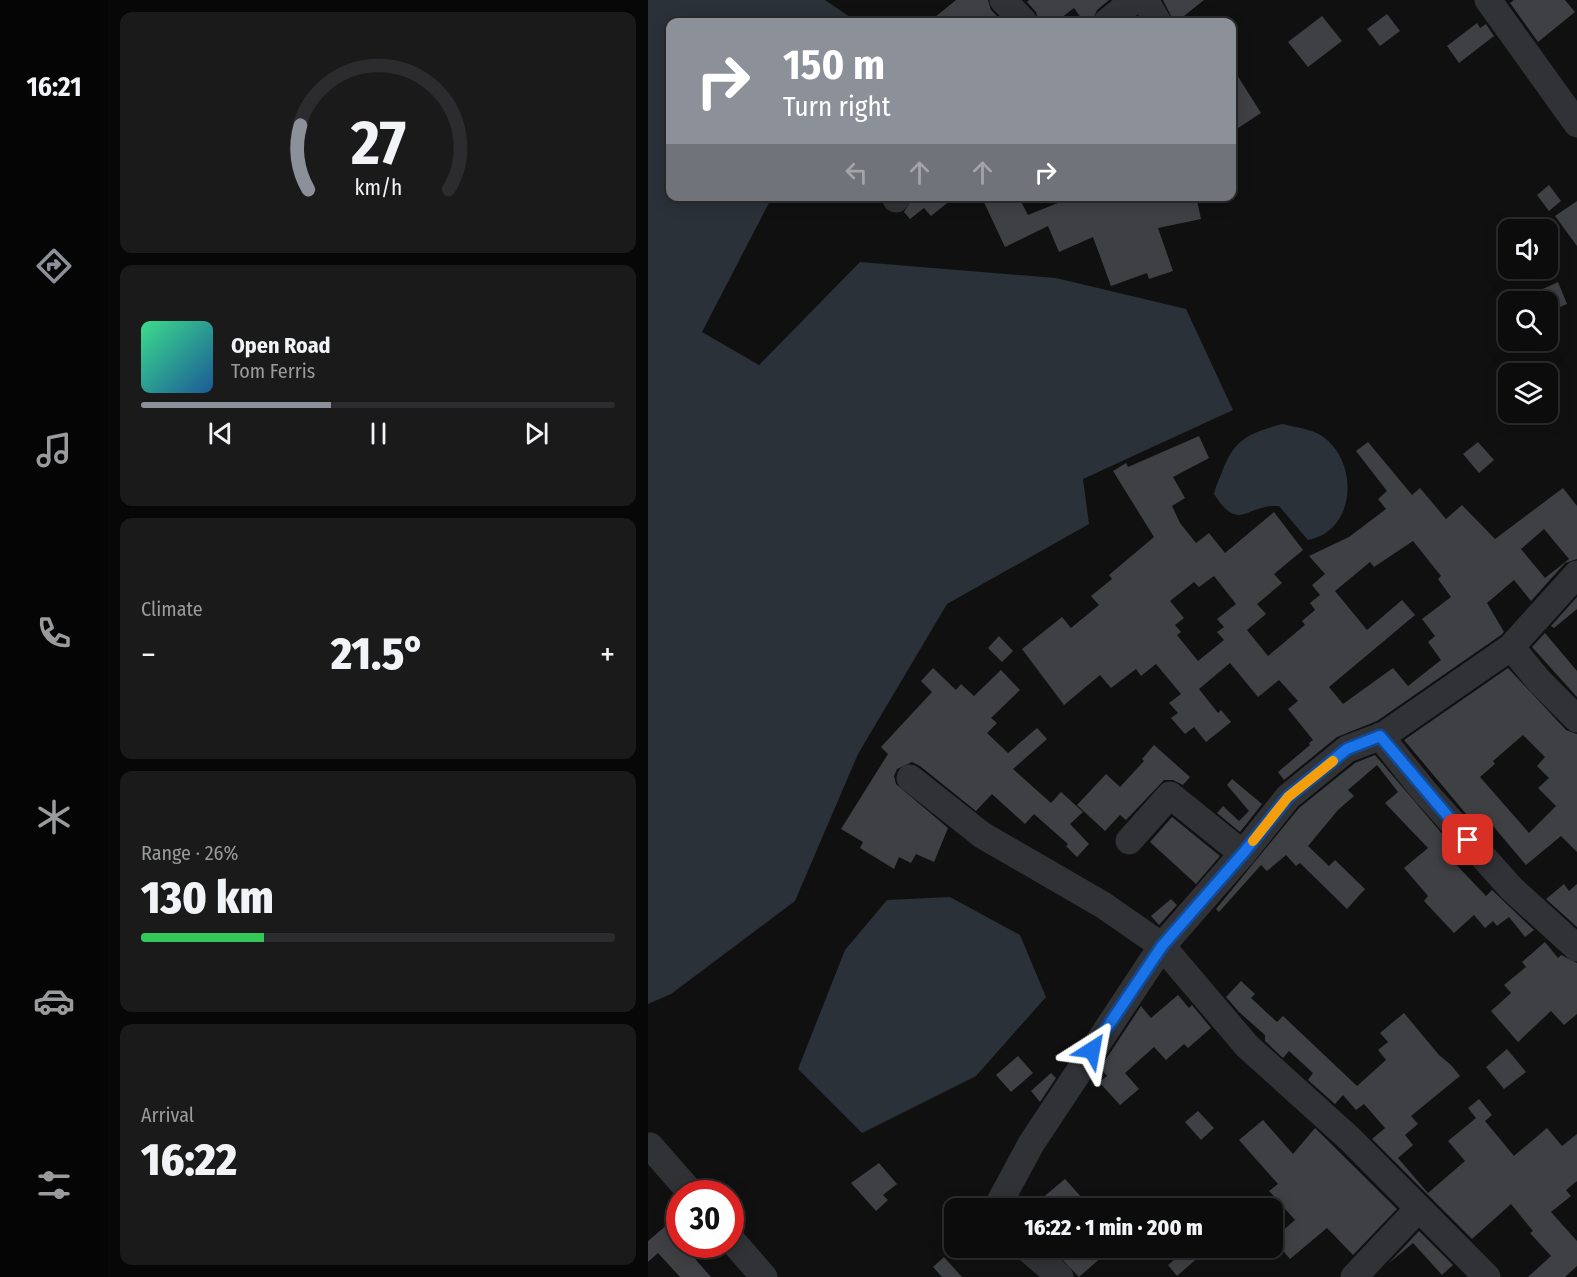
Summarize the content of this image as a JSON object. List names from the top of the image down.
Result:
{
  "page": {
    "tabs": "16:21",
    "turn": ["150 m", "Turn right"],
    "song": ["Open Road", "Tom Ferris"],
    "tile": [
      "Climate",
      ["Range · 26%", "130 km"],
      ["Arrival", "16:22"]
    ],
    "heat": ["−", "21.5°", "+"],
    "limit": "30",
    "trip": "16:22 · 1 min · 200 m",
    "gauge": ["27", "km/h"]
  }
}
